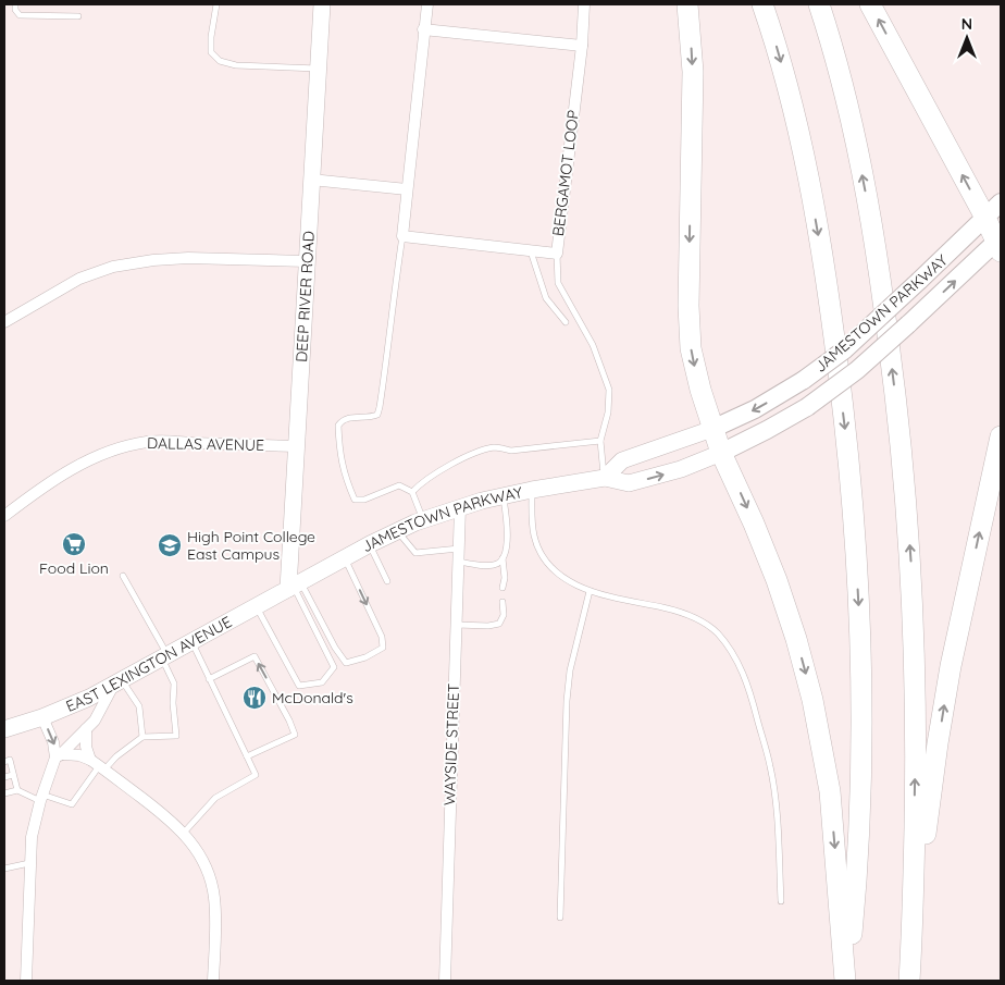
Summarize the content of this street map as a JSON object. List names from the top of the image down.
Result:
{
  "streets": {
    "main road": ["DEEP RIVER ROAD", "JAMESTOWN PARKWAY", "EAST LEXINGTON AVENUE"],
    "street": ["BERGAMOT LOOP", "DALLAS AVENUE", "WAYSIDE STREET"]
  },
  "crossings": [
    ["DEEP RIVER ROAD", "JAMESTOWN PARKWAY"],
    ["DEEP RIVER ROAD", "DALLAS AVENUE"],
    ["DEEP RIVER ROAD", "EAST LEXINGTON AVENUE"],
    ["JAMESTOWN PARKWAY", "EAST LEXINGTON AVENUE"],
    ["JAMESTOWN PARKWAY", "WAYSIDE STREET"]
  ],
  "places": {
    "supermarket": ["Food Lion"],
    "school or university": ["High Point College East Campus"],
    "restaurant": ["McDonald's"]
  },
  "north": "top"
}
